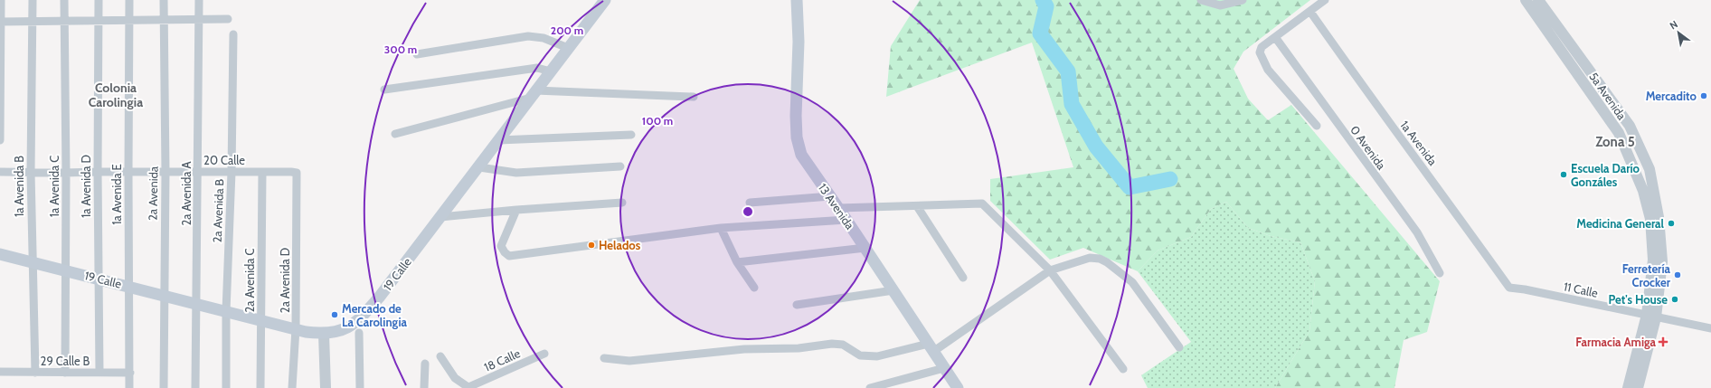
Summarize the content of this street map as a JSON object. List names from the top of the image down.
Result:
{
  "streets": {
    "main road": ["13 Avenida", "19 Calle"],
    "street": [
      "5a Avenida",
      "1a Avenida",
      "0 Avenida",
      "20 Calle",
      "1a Avenida B",
      "1a Avenida C",
      "1a Avenida D",
      "2a Avenida",
      "2a Avenida A",
      "1a Avenida E",
      "2a Avenida B",
      "2a Avenida C",
      "2a Avenida D",
      "11 Calle",
      "18 Calle",
      "29 Calle B"
    ]
  },
  "crossings": [
    ["5a Avenida", "11 Calle"],
    ["1a Avenida", "11 Calle"],
    ["20 Calle", "1a Avenida B"],
    ["20 Calle", "1a Avenida C"],
    ["20 Calle", "1a Avenida D"],
    ["20 Calle", "2a Avenida"],
    ["20 Calle", "2a Avenida A"],
    ["20 Calle", "1a Avenida E"],
    ["20 Calle", "2a Avenida B"],
    ["20 Calle", "2a Avenida C"],
    ["20 Calle", "2a Avenida D"],
    ["1a Avenida B", "19 Calle"],
    ["1a Avenida B", "29 Calle B"],
    ["1a Avenida C", "19 Calle"],
    ["1a Avenida C", "29 Calle B"],
    ["1a Avenida D", "19 Calle"],
    ["1a Avenida D", "29 Calle B"],
    ["2a Avenida", "19 Calle"],
    ["2a Avenida A", "19 Calle"],
    ["1a Avenida E", "19 Calle"],
    ["1a Avenida E", "29 Calle B"],
    ["2a Avenida B", "19 Calle"],
    ["19 Calle", "2a Avenida C"],
    ["19 Calle", "2a Avenida D"]
  ],
  "districts": ["Colonia Carolingia", "Zona 5"],
  "places": {
    "other": [
      "Mercadito",
      "Escuela Darío Gonzáles",
      "Medicina General",
      "Helados",
      "Ferretería Crocker",
      "Pet's House",
      "Mercado de La Carolingia"
    ],
    "health": ["Farmacia Amiga"]
  },
  "north": "top left",
  "rings": ["200 m", "300 m", "100 m"]
}
